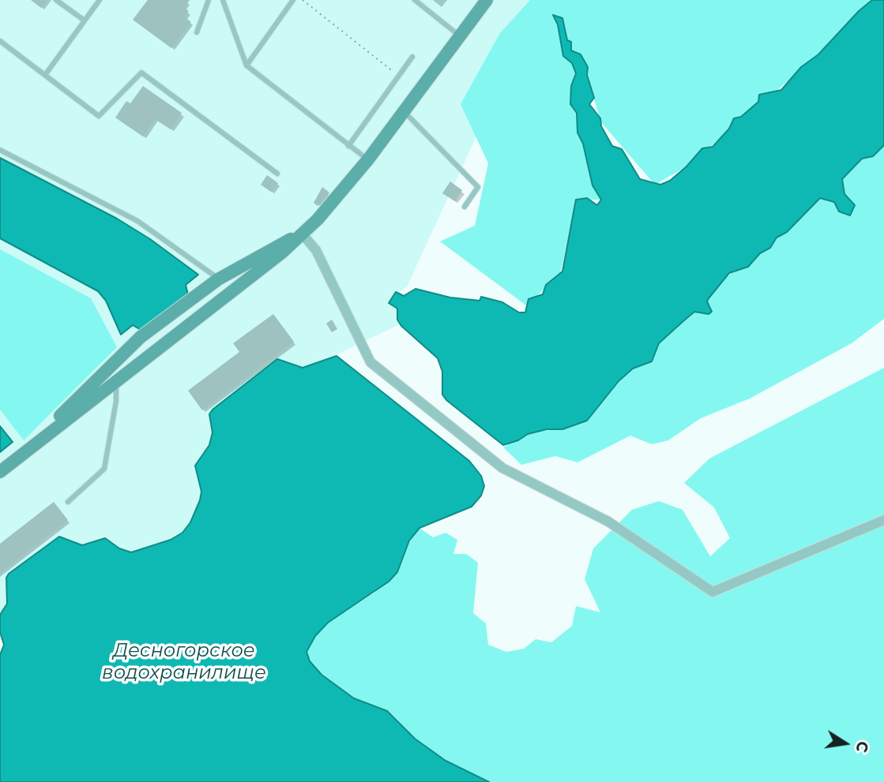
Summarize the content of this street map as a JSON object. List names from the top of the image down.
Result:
{
  "water": ["Десногорское водохранилище"],
  "north": "right"
}
